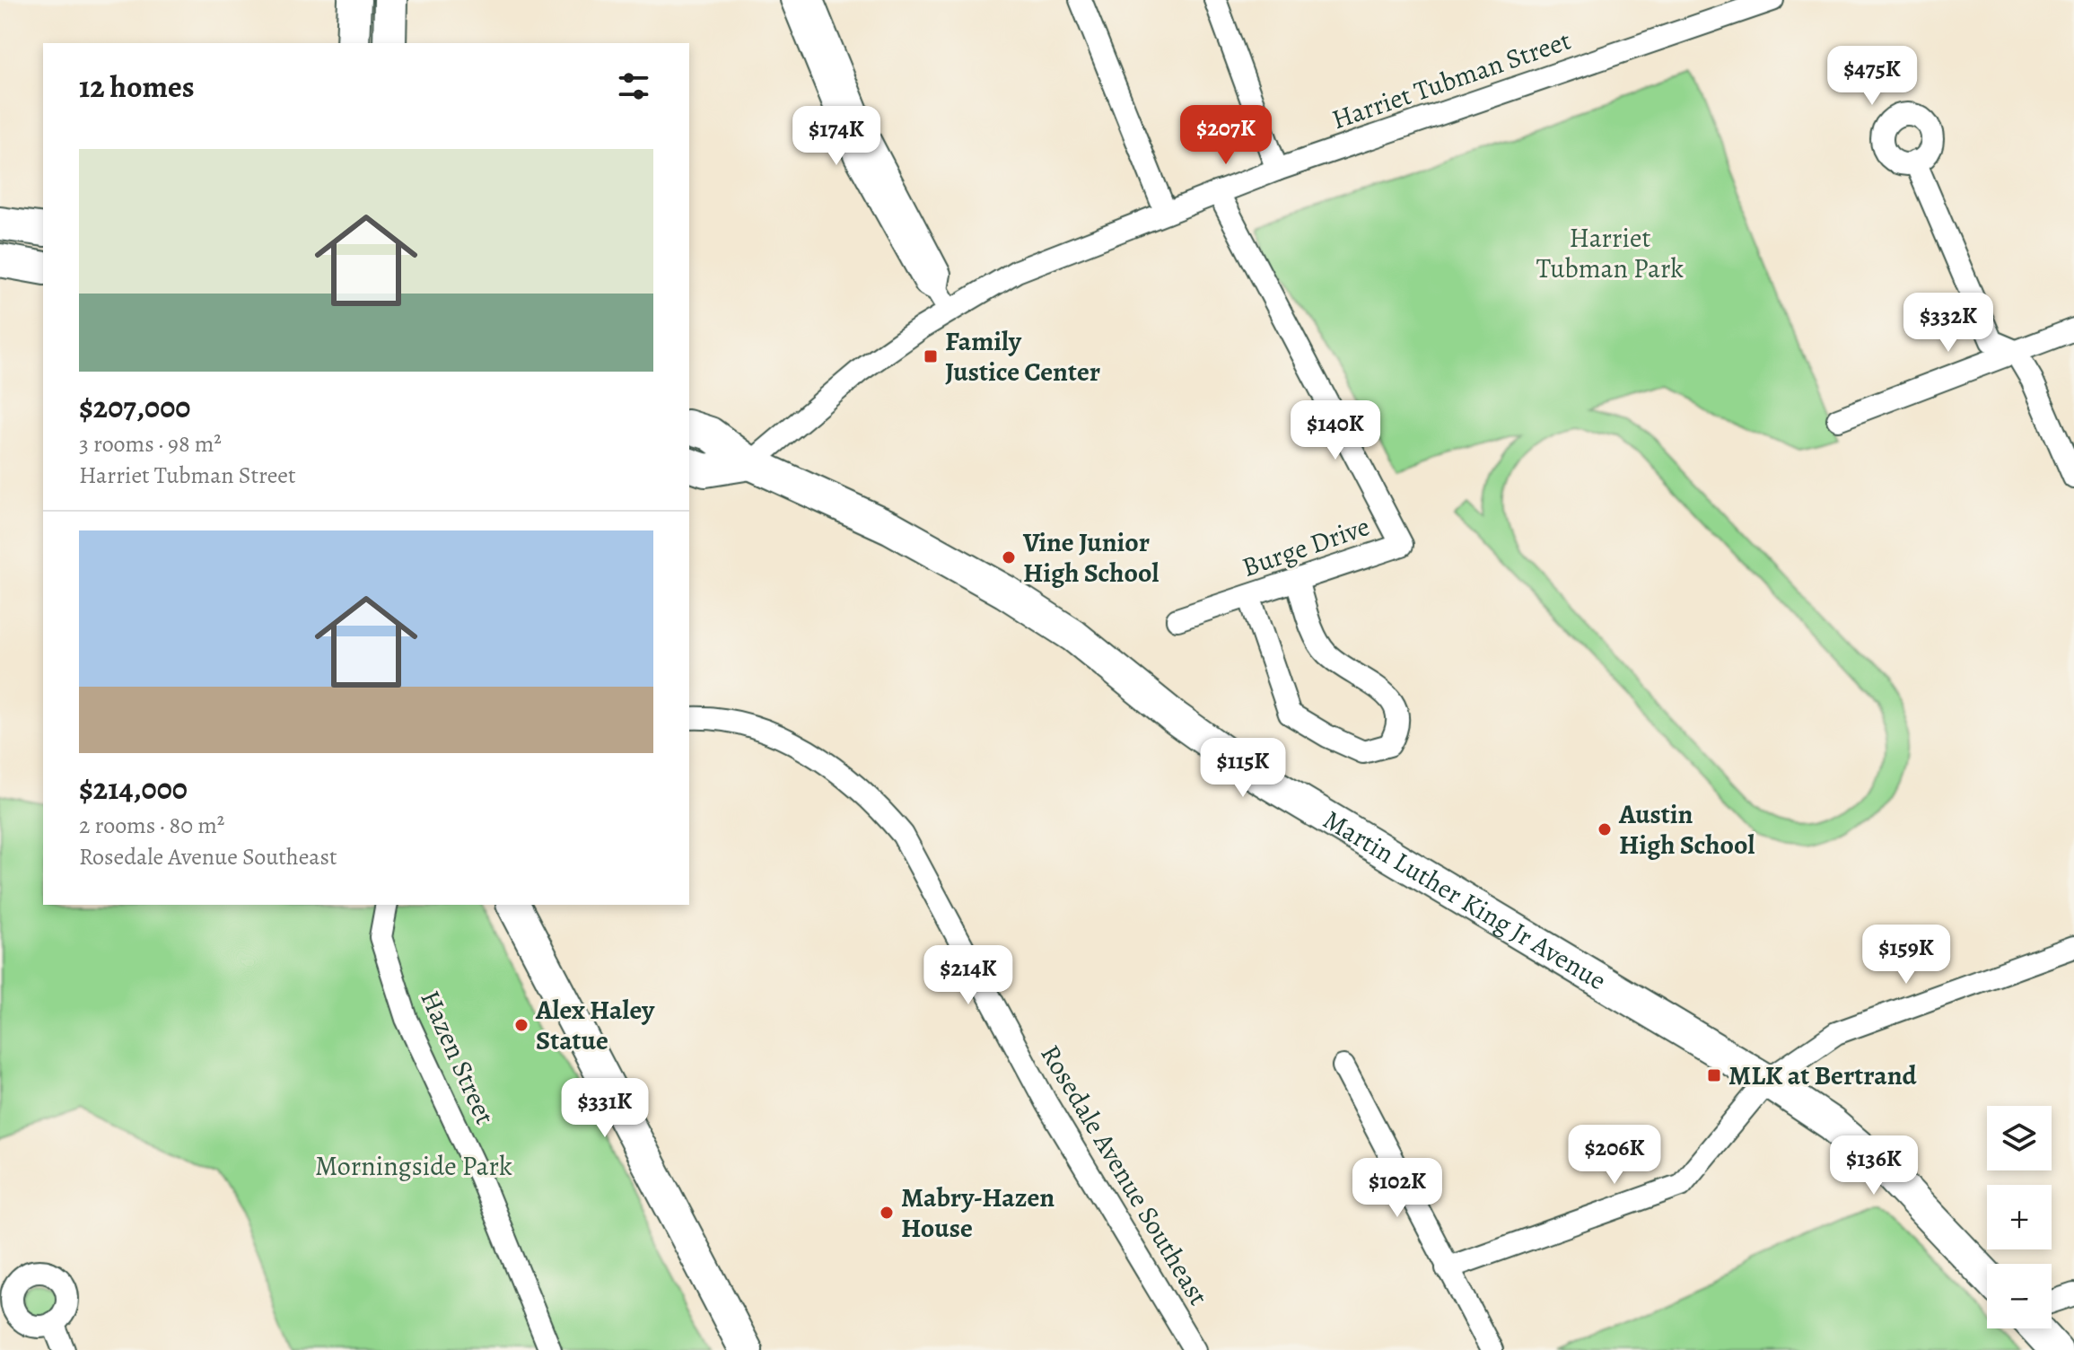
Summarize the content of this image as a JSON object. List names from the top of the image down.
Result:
{
  "streets": {
    "main road": ["Martin Luther King Jr Avenue"],
    "street": [
      "Harriet Tubman Street",
      "Burge Drive",
      "Hazen Street",
      "Rosedale Avenue Southeast"
    ]
  },
  "crossings": [
    ["Harriet Tubman Street", "Burge Drive"],
    ["Harriet Tubman Street", "Martin Luther King Jr Avenue"]
  ],
  "parks": ["Harriet Tubman Park", "Morningside Park"],
  "places": {
    "transit": ["Family Justice Center", "MLK at Bertrand"],
    "other": [
      "Vine Junior High School",
      "Austin High School",
      "Alex Haley Statue",
      "Mabry-Hazen House"
    ]
  },
  "page": {
    "heading": "12 homes",
    "price": [
      "$475K",
      "$207K",
      "$174K",
      "$332K",
      "$140K",
      "$115K",
      "$159K",
      "$214K",
      "$331K",
      "$206K",
      "$136K",
      "$102K"
    ],
    "list": [
      {
        "name": "$207,000",
        "note": "3 rooms · 98 m² · Harriet Tubman Street"
      },
      {
        "name": "$214,000",
        "note": "2 rooms · 80 m² · Rosedale Avenue Southeast"
      }
    ],
    "map_buttons": ["+", "−"]
  }
}
